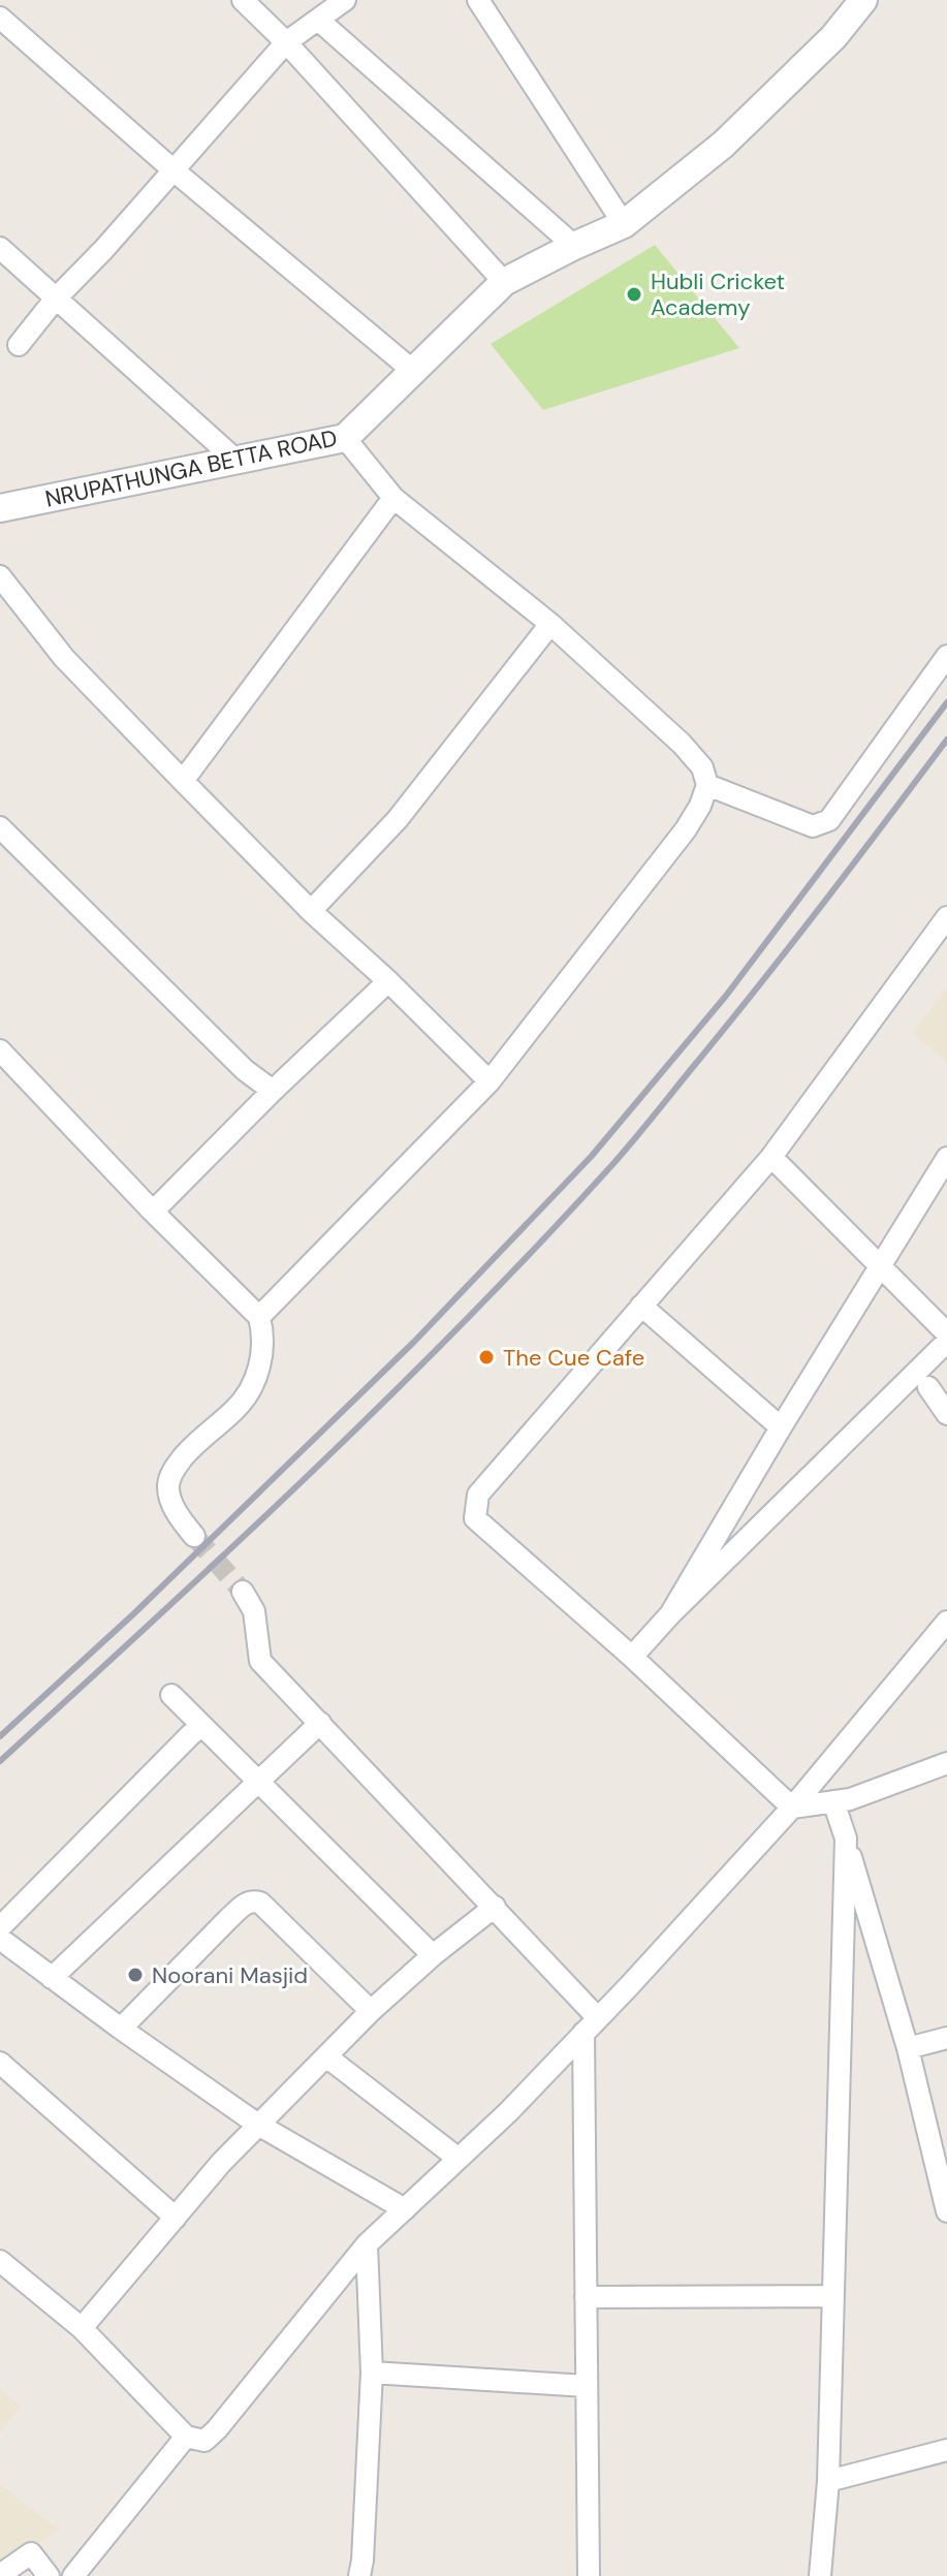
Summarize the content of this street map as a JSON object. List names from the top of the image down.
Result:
{
  "streets": {
    "street": ["NRUPATHUNGA BETTA ROAD"]
  },
  "places": ["Hubli Cricket Academy", "The Cue Cafe", "Noorani Masjid"]
}
